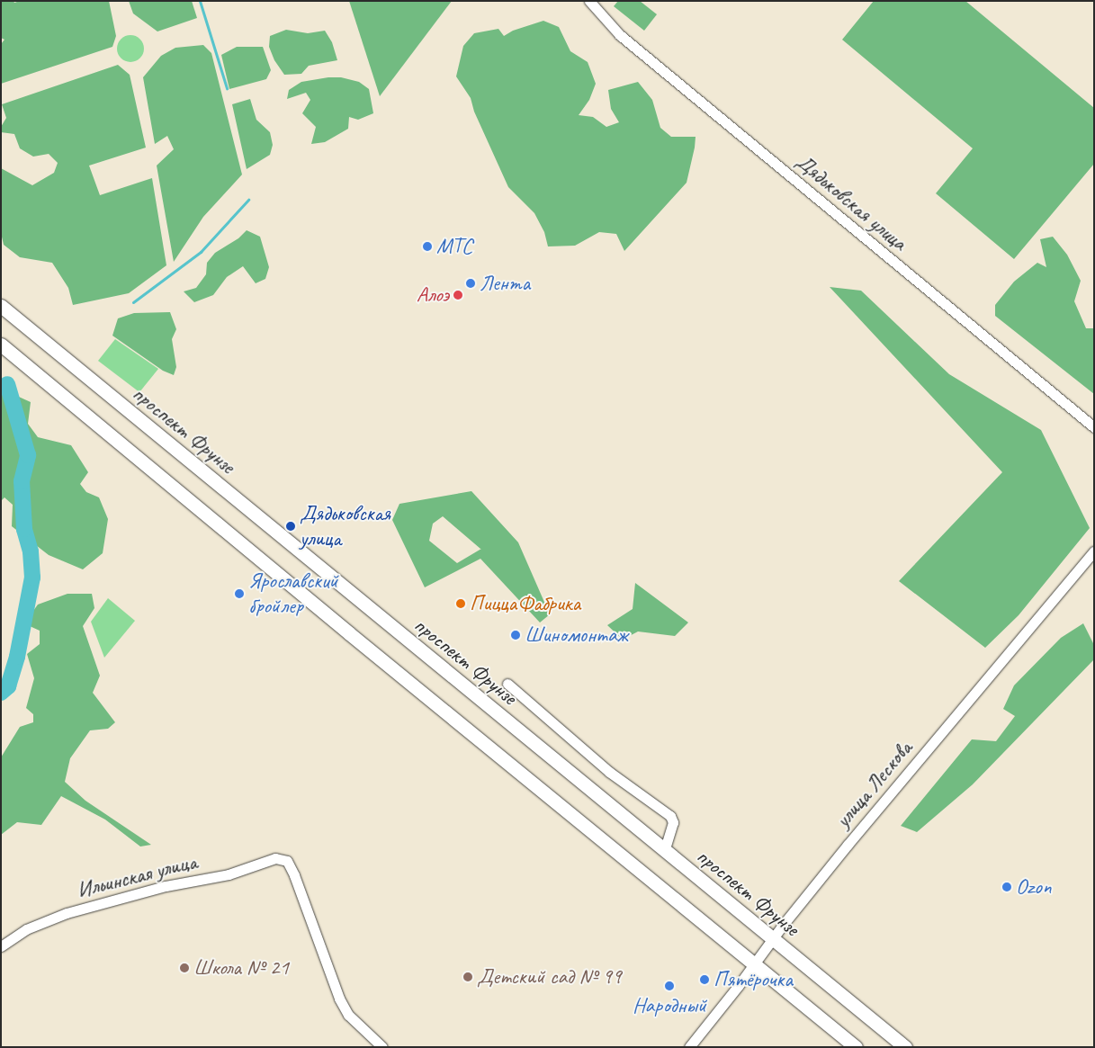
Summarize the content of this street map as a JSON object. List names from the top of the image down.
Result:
{
  "streets": {
    "main road": ["проспект Фрунзе"],
    "street": ["Дядьковская улица", "улица Лескова", "Ильинская улица"]
  },
  "crossings": [
    ["проспект Фрунзе", "улица Лескова"]
  ],
  "places": [
    "МТС",
    "Лента",
    "Алоэ",
    "Дядьковская улица",
    "Ярославский бройлер",
    "ПиццаФабрика",
    "Шиномонтаж",
    "Ozon",
    "Школа № 21",
    "Детский сад № 99",
    "Пятёрочка",
    "Народный"
  ]
}
